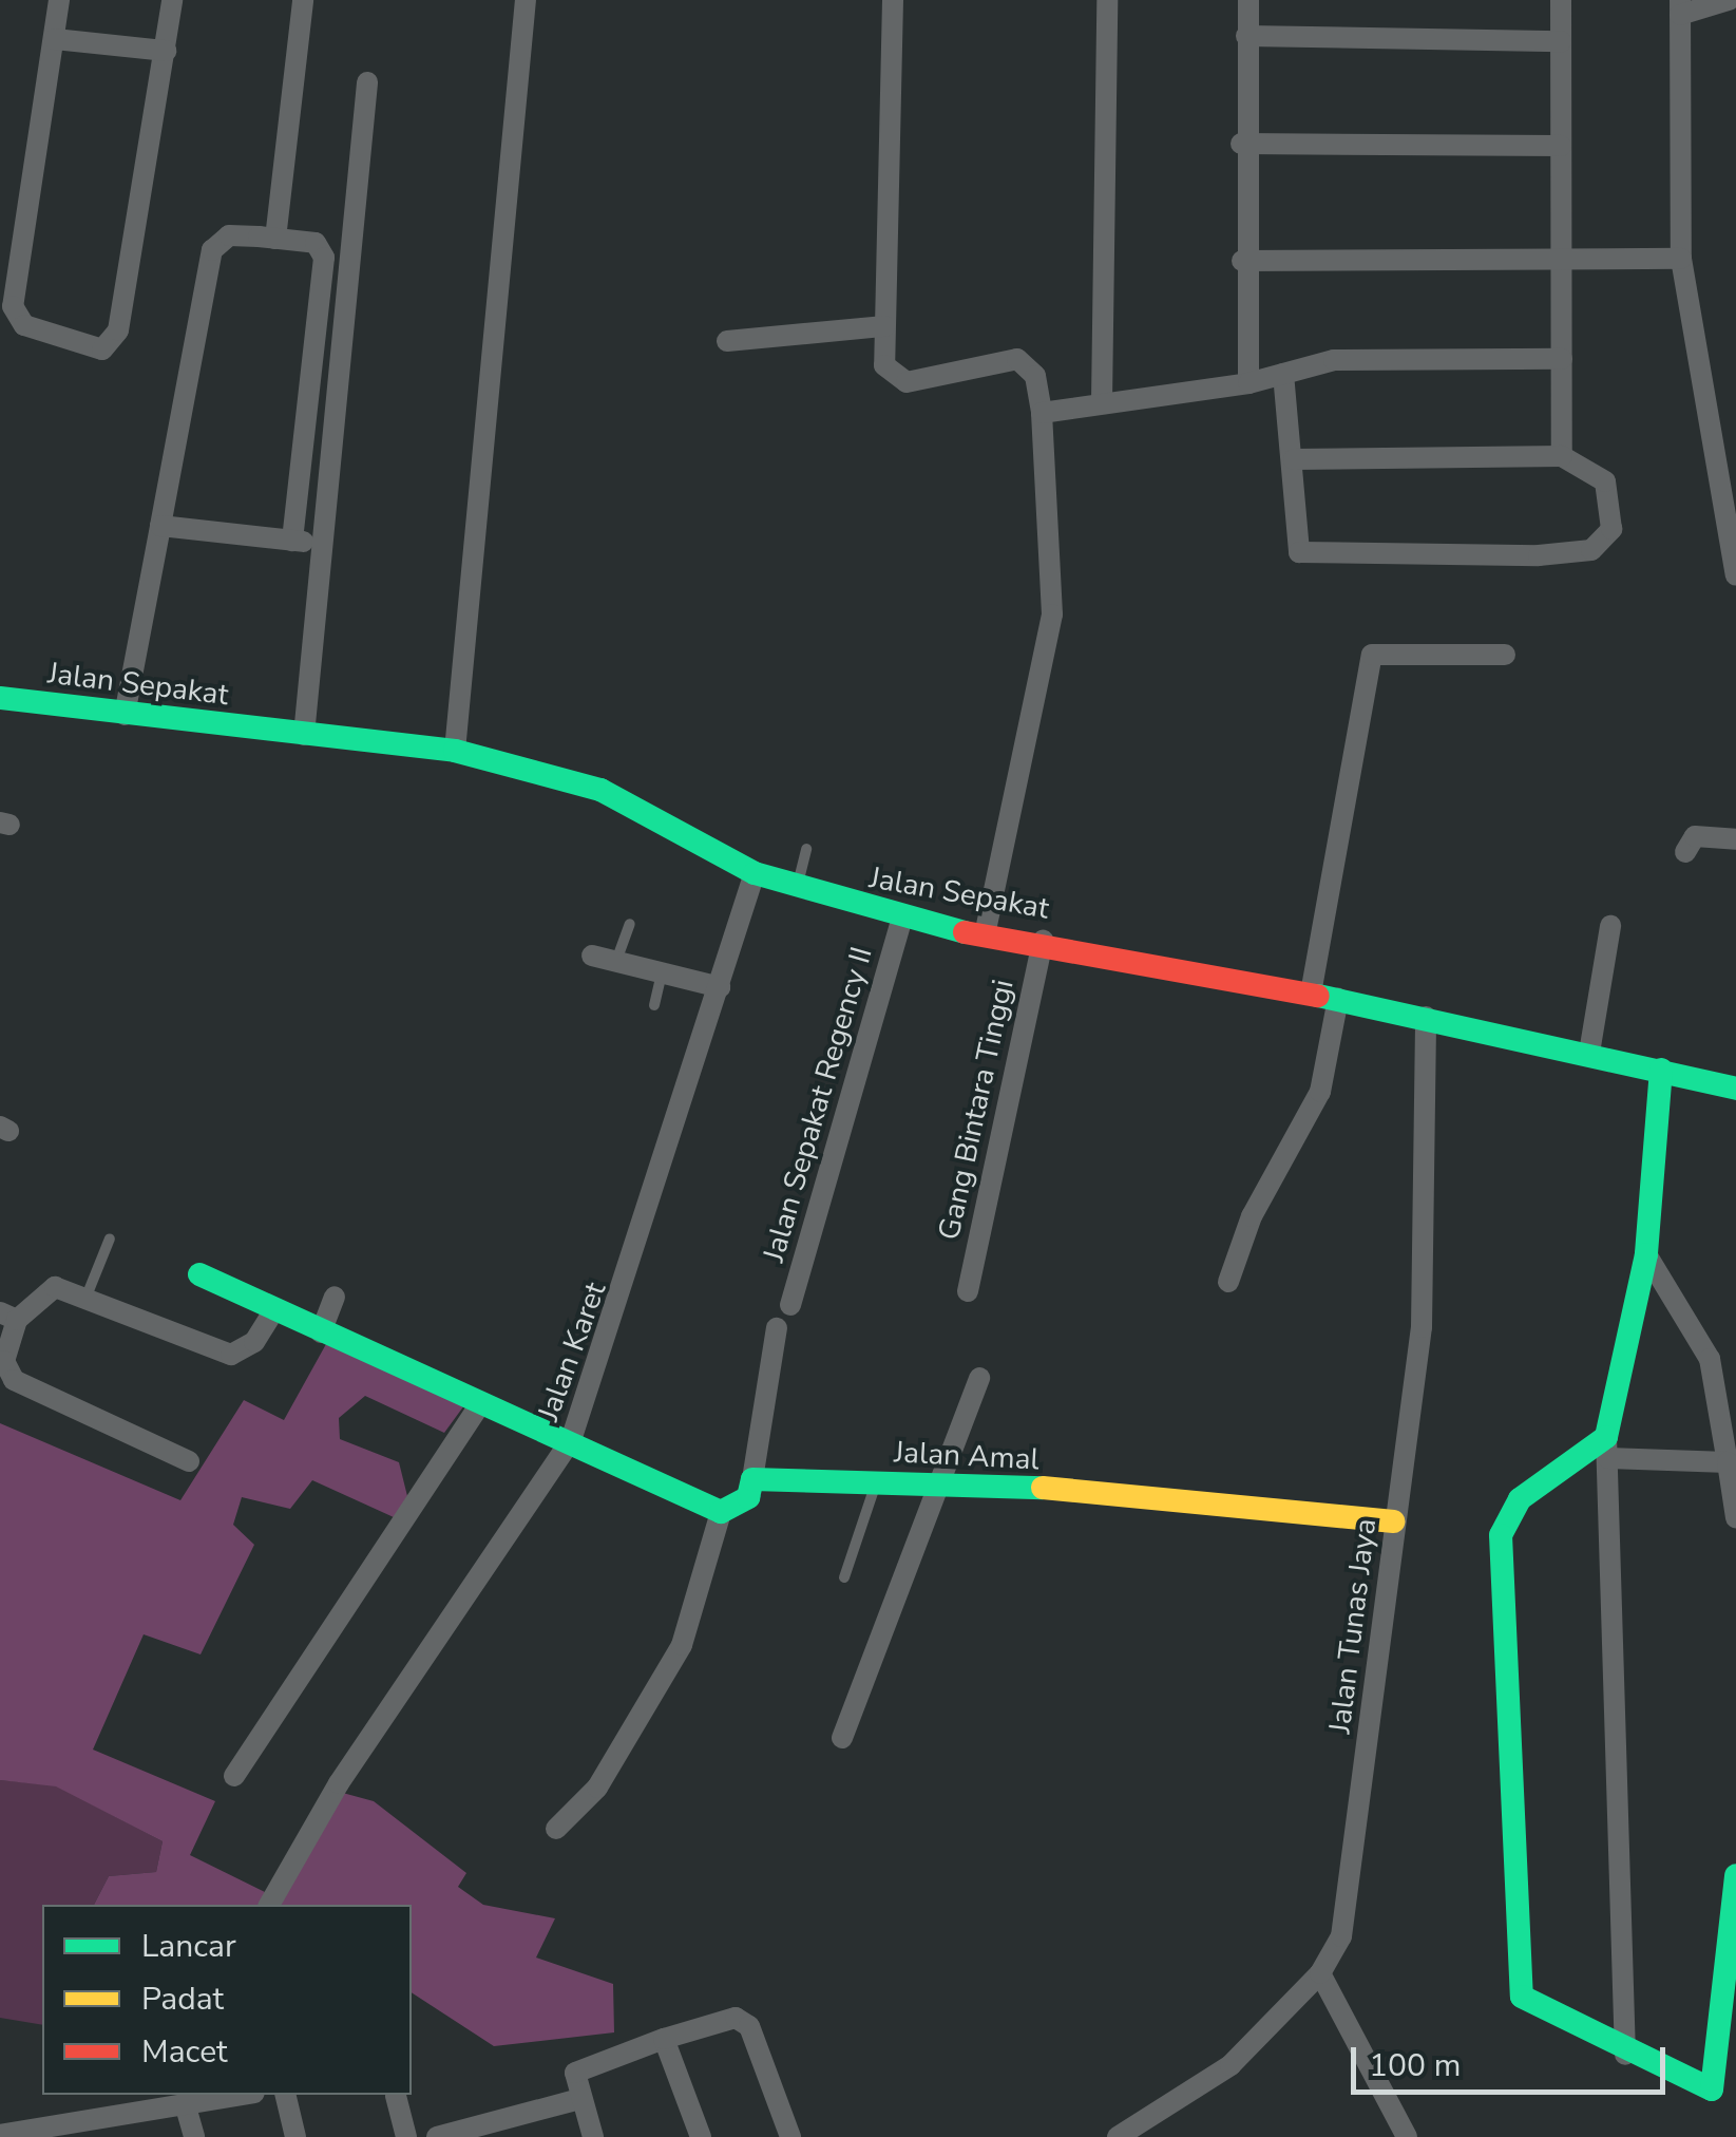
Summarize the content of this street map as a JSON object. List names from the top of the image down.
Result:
{
  "streets": {
    "street": [
      "Jalan Sepakat",
      "Jalan Sepakat Regency II",
      "Gang Bintara Tinggi",
      "Jalan Karet",
      "Jalan Amal",
      "Jalan Tunas Jaya"
    ]
  },
  "crossings": [
    ["Jalan Sepakat", "Jalan Sepakat Regency II"],
    ["Jalan Sepakat", "Gang Bintara Tinggi"],
    ["Jalan Sepakat", "Jalan Karet"],
    ["Jalan Sepakat", "Jalan Tunas Jaya"],
    ["Jalan Amal", "Jalan Tunas Jaya"]
  ],
  "legend": ["Lancar", "Padat", "Macet"],
  "scale_bar": "100 m"
}
